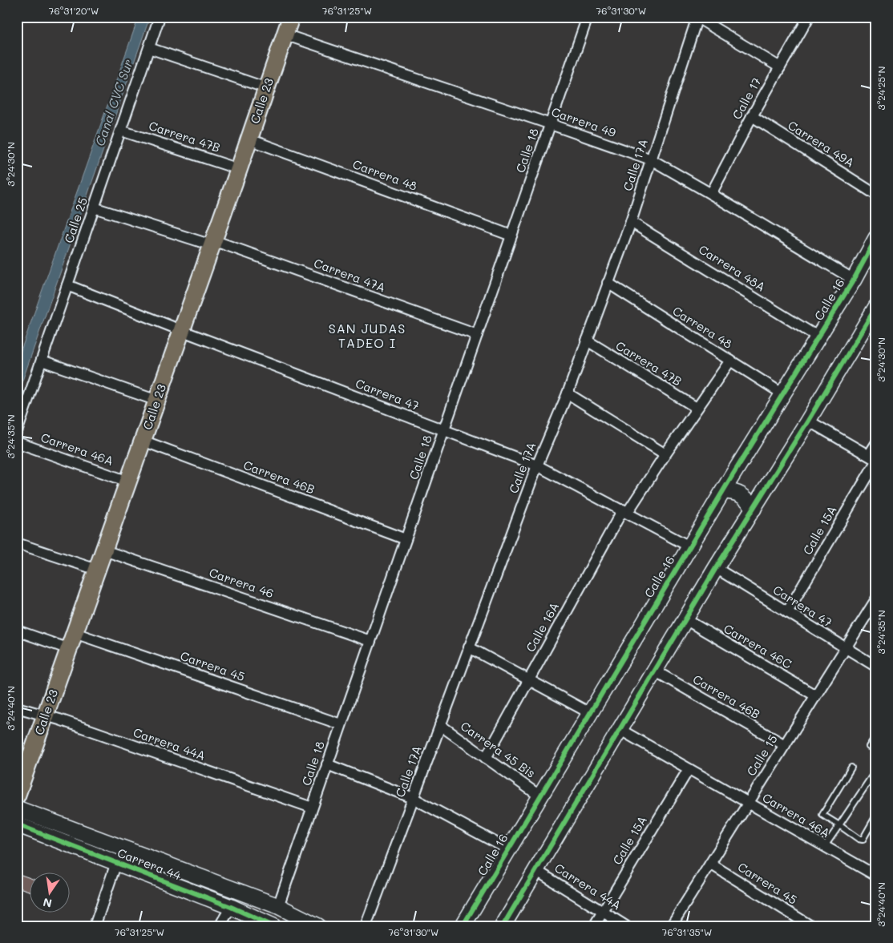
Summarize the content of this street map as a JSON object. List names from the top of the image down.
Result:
{
  "streets": {
    "main road": ["Calle 23"],
    "street": [
      "Calle 17",
      "Carrera 49",
      "Carrera 47B",
      "Carrera 49A",
      "Calle 18",
      "Calle 17A",
      "Carrera 48",
      "Calle 25",
      "Carrera 48A",
      "Carrera 47A",
      "Calle 16",
      "Carrera 47",
      "Carrera 46A",
      "Carrera 46B",
      "Calle 15A",
      "Carrera 46",
      "Calle 16A",
      "Carrera 46C",
      "Carrera 45",
      "Carrera 44A",
      "Carrera 45 Bis",
      "Calle 15",
      "Carrera 44"
    ]
  },
  "crossings": [
    ["Calle 17", "Carrera 49"],
    ["Calle 17", "Carrera 49A"],
    ["Calle 23", "Carrera 49"],
    ["Calle 23", "Carrera 47B"],
    ["Calle 23", "Carrera 48"],
    ["Calle 23", "Carrera 47A"],
    ["Calle 23", "Carrera 47"],
    ["Calle 23", "Carrera 46A"],
    ["Calle 23", "Carrera 46B"],
    ["Calle 23", "Carrera 46"],
    ["Calle 23", "Carrera 45"],
    ["Calle 23", "Carrera 44A"],
    ["Carrera 49", "Calle 18"],
    ["Carrera 49", "Calle 17A"],
    ["Carrera 49", "Calle 16"],
    ["Carrera 47B", "Calle 17A"],
    ["Carrera 47B", "Calle 25"],
    ["Carrera 47B", "Calle 16A"],
    ["Calle 18", "Carrera 48"],
    ["Calle 18", "Carrera 47A"],
    ["Calle 18", "Carrera 47"],
    ["Calle 18", "Carrera 46B"],
    ["Calle 18", "Carrera 46"],
    ["Calle 18", "Carrera 45"],
    ["Calle 18", "Carrera 44A"],
    ["Calle 18", "Carrera 44"],
    ["Calle 17A", "Carrera 48"],
    ["Calle 17A", "Carrera 48A"],
    ["Calle 17A", "Carrera 47"],
    ["Calle 17A", "Carrera 45 Bis"],
    ["Carrera 48", "Calle 16"],
    ["Carrera 48", "Calle 16A"],
    ["Calle 25", "Carrera 47A"],
    ["Calle 25", "Carrera 47"],
    ["Carrera 48A", "Calle 16"],
    ["Calle 16", "Carrera 47"],
    ["Calle 16", "Carrera 45 Bis"],
    ["Carrera 47", "Calle 15A"],
    ["Carrera 47", "Calle 16A"],
    ["Carrera 47", "Calle 15"],
    ["Carrera 46A", "Calle 15A"],
    ["Carrera 46A", "Calle 15"],
    ["Carrera 46B", "Calle 15"],
    ["Calle 15A", "Carrera 44A"],
    ["Calle 16A", "Carrera 45 Bis"],
    ["Carrera 46C", "Calle 15"],
    ["Carrera 45", "Calle 15"]
  ],
  "districts": ["SAN JUDAS TADEO I"],
  "water": ["Canal CVC Sur"],
  "north": "bottom",
  "coordinates": [
    "76°31'20\"W",
    "76°31'25\"W",
    "76°31'30\"W",
    "3°24'25\"N",
    "3°24'30\"N",
    "3°24'35\"N",
    "3°24'40\"N",
    "76°31'35\"W"
  ]
}
